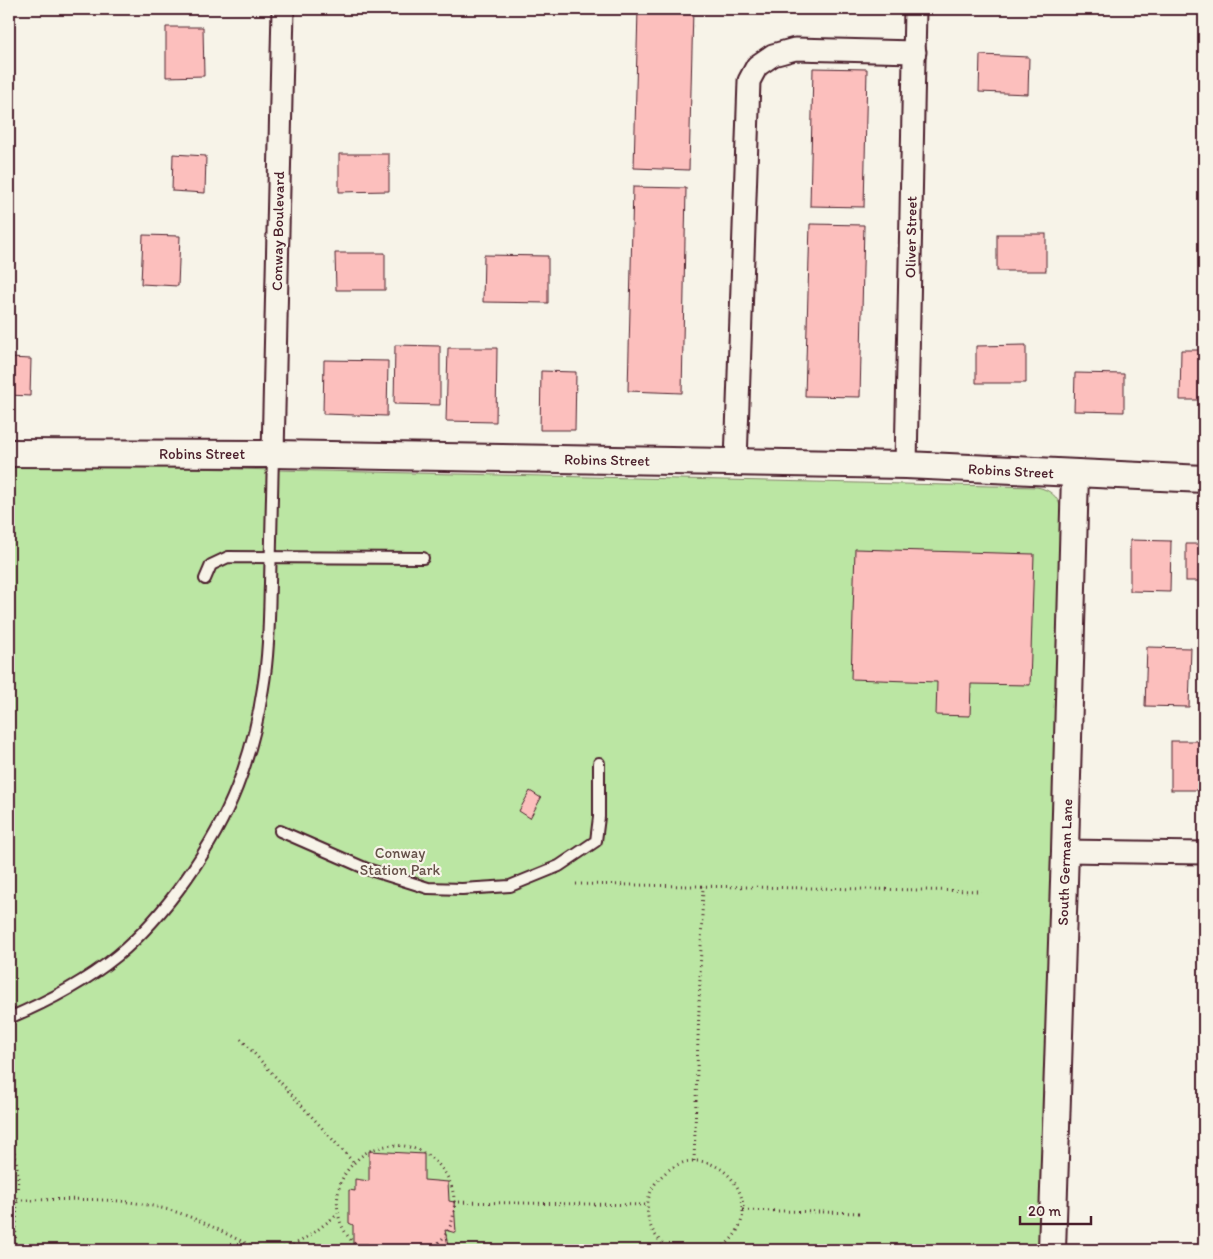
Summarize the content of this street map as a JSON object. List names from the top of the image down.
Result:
{
  "streets": {
    "street": [
      "Conway Boulevard",
      "Oliver Street",
      "Robins Street",
      "South German Lane"
    ]
  },
  "crossings": [
    ["Conway Boulevard", "Robins Street"],
    ["Oliver Street", "Robins Street"],
    ["Robins Street", "South German Lane"]
  ],
  "parks": ["Conway Station Park"],
  "scale_bar": "20 m"
}
